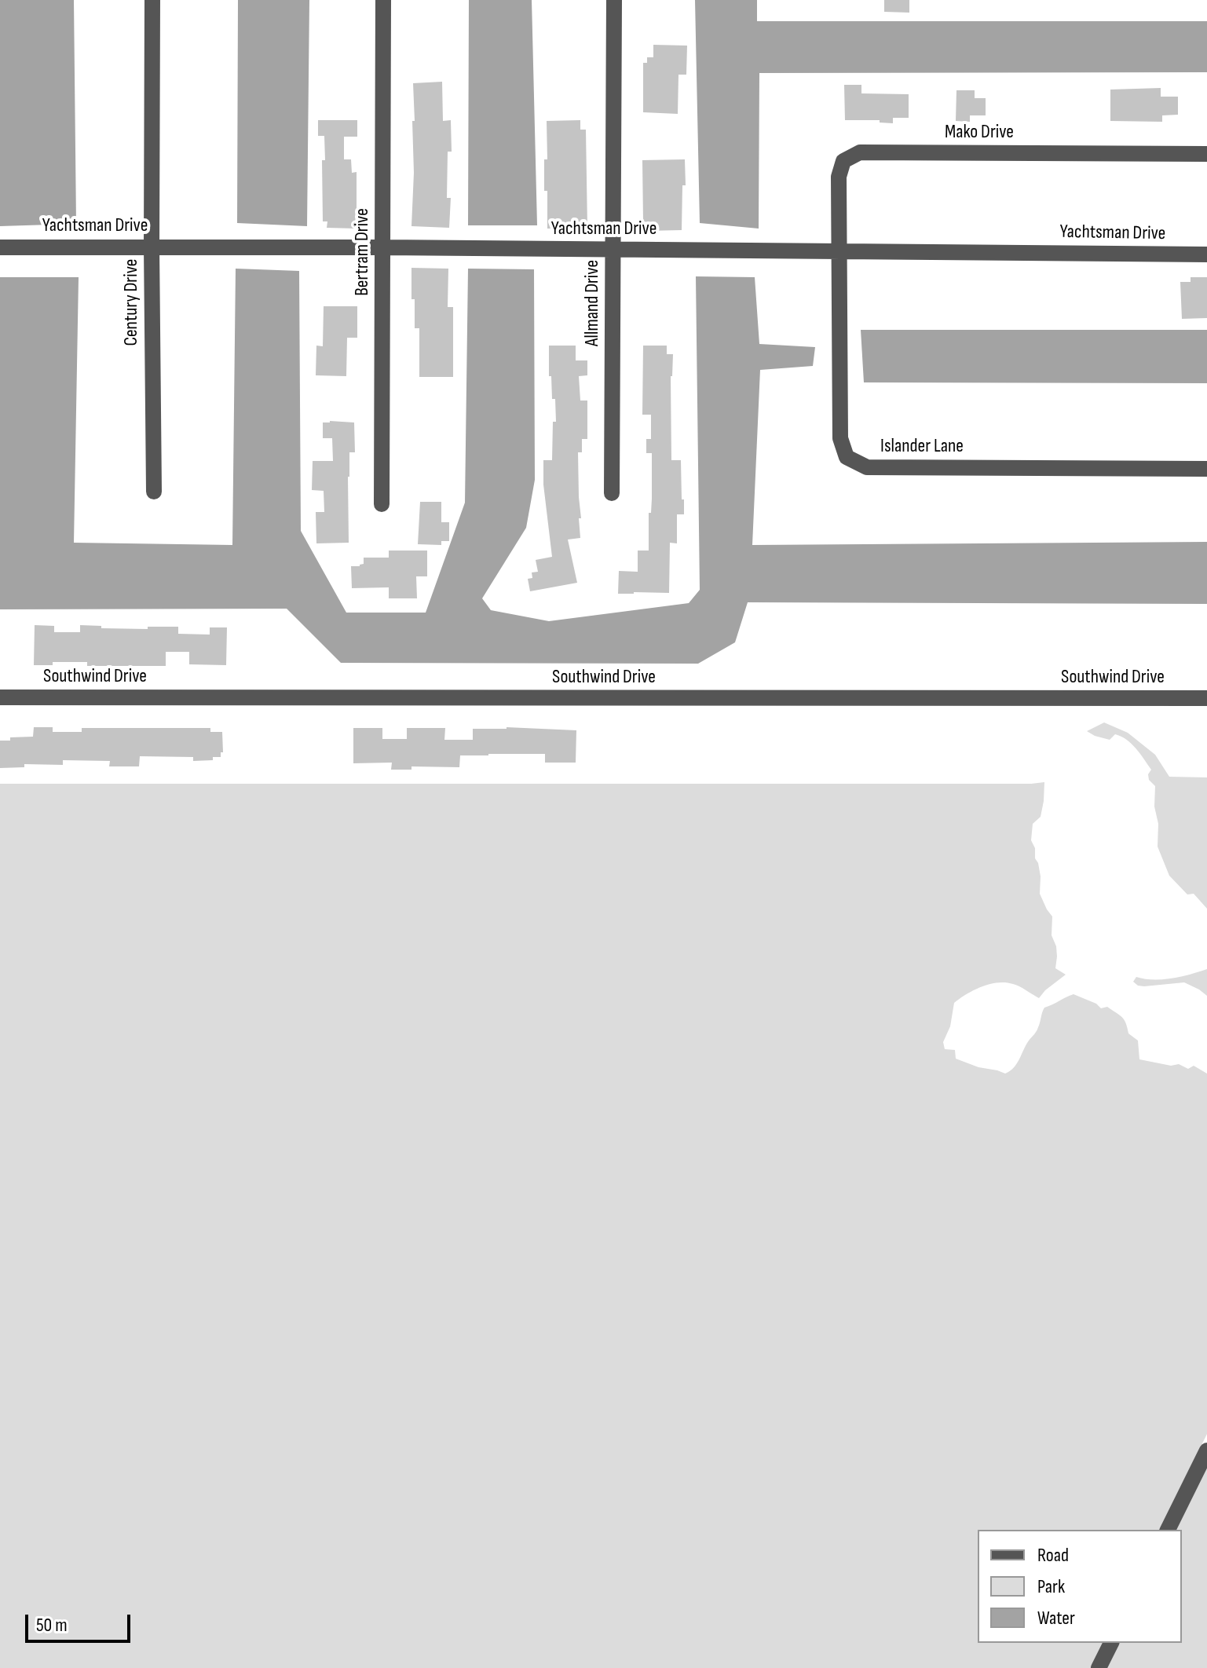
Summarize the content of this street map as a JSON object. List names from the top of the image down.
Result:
{
  "streets": {
    "street": [
      "Mako Drive",
      "Yachtsman Drive",
      "Bertram Drive",
      "Century Drive",
      "Allmand Drive",
      "Islander Lane",
      "Southwind Drive"
    ]
  },
  "crossings": [
    ["Mako Drive", "Yachtsman Drive"],
    ["Mako Drive", "Islander Lane"],
    ["Yachtsman Drive", "Bertram Drive"],
    ["Yachtsman Drive", "Century Drive"],
    ["Yachtsman Drive", "Allmand Drive"],
    ["Yachtsman Drive", "Islander Lane"]
  ],
  "legend": ["Road", "Park", "Water"],
  "scale_bar": "50 m"
}
